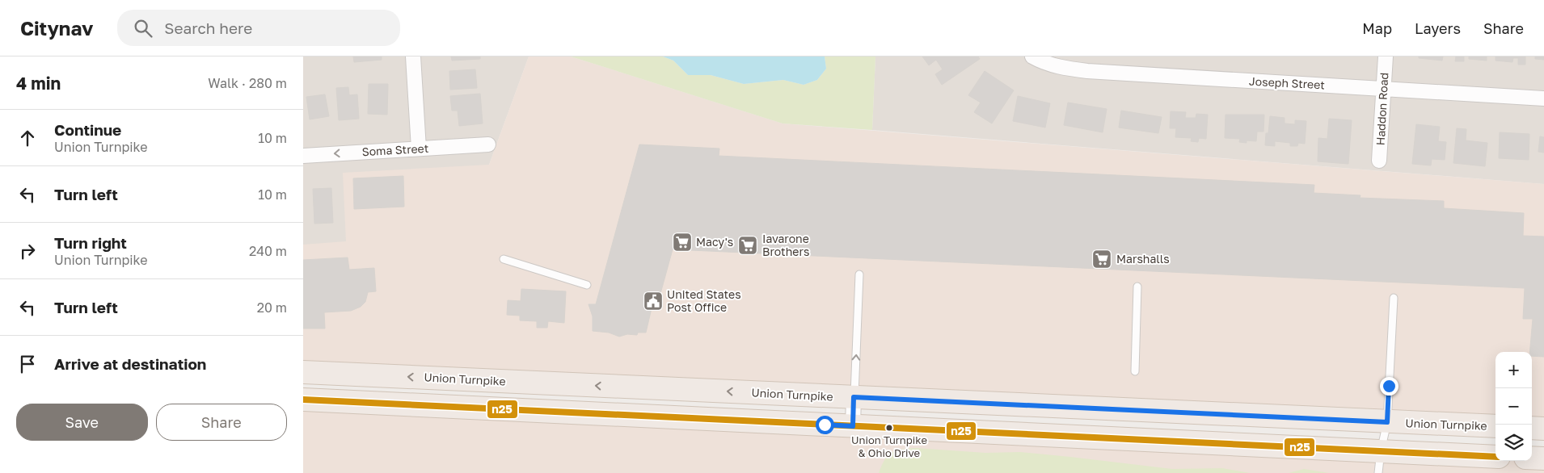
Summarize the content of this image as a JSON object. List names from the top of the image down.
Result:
{
  "streets": {
    "main road": ["Union Turnpike"],
    "street": ["Joseph Street", "Haddon Road", "Soma Street"]
  },
  "crossings": [
    ["Joseph Street", "Haddon Road"]
  ],
  "one_way": ["Soma Street"],
  "places": {
    "supermarket": ["Macy's", "Iavarone Brothers", "Marshalls"],
    "public building": ["United States Post Office"],
    "other": ["Union Turnpike & Ohio Drive"]
  },
  "lines": ["transit line n25"],
  "page": {
    "header": "Citynav",
    "search": "Search here",
    "nav": ["Map", "Layers", "Share"],
    "heading": ["4 min", "Walk · 280 m"],
    "list": [
      ["Continue", "Union Turnpike", "10 m"],
      ["Turn left", "10 m"],
      ["Turn right", "Union Turnpike", "240 m"],
      ["Turn left", "20 m"],
      "Arrive at destination"
    ],
    "map_buttons": ["+", "−"],
    "buttons": ["Save", "Share"]
  }
}
